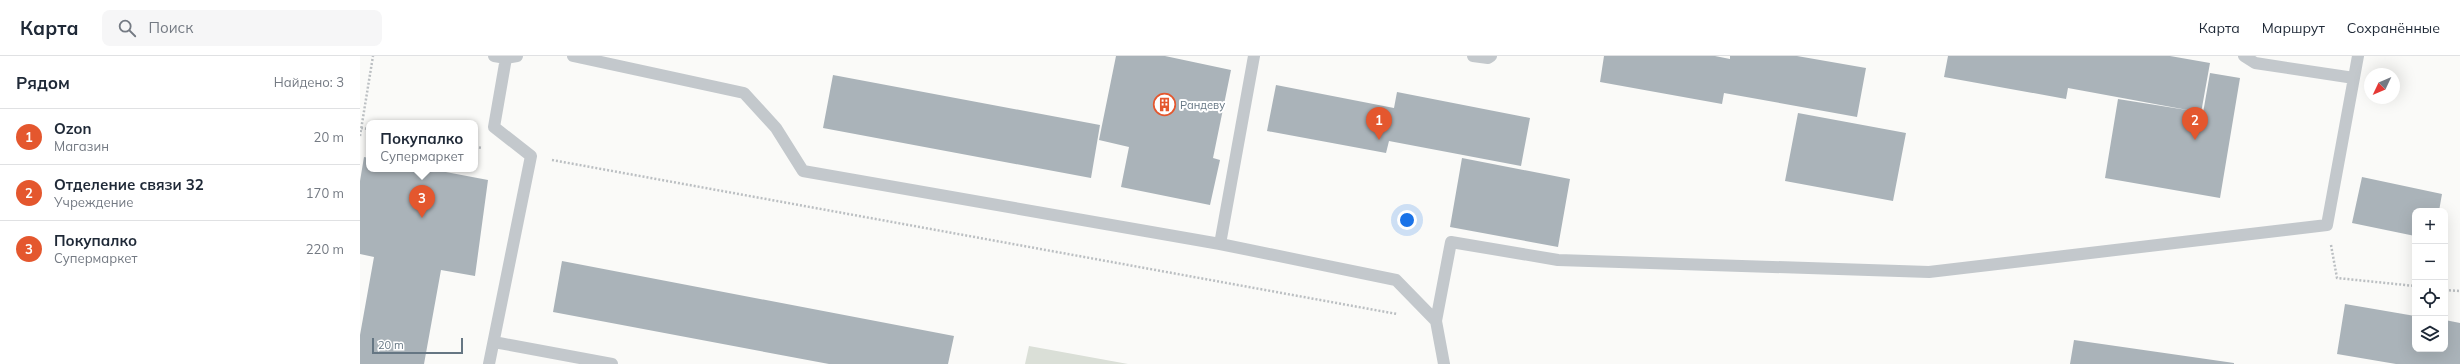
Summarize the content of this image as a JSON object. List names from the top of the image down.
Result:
{
  "places": {
    "building": ["Рандеву"]
  },
  "scale_bar": "20 m",
  "north": "bottom left",
  "page": {
    "header": "Карта",
    "search": "Поиск",
    "nav": ["Карта", "Маршрут", "Сохранённые"],
    "heading": ["Рядом", "Найдено: 3"],
    "pins": ["1", "2", "3"],
    "list": [
      {
        "mark": "1",
        "name": "Ozon",
        "note": "Магазин",
        "value": "20 m"
      },
      {
        "mark": "2",
        "name": "Отделение связи 32",
        "note": "Учреждение",
        "value": "170 m"
      },
      {
        "mark": "3",
        "name": "Покупалко",
        "note": "Супермаркет",
        "value": "220 m"
      }
    ],
    "popup": ["Покупалко", "Супермаркет"],
    "map_buttons": ["+", "−"],
    "scale": "20 m"
  }
}
